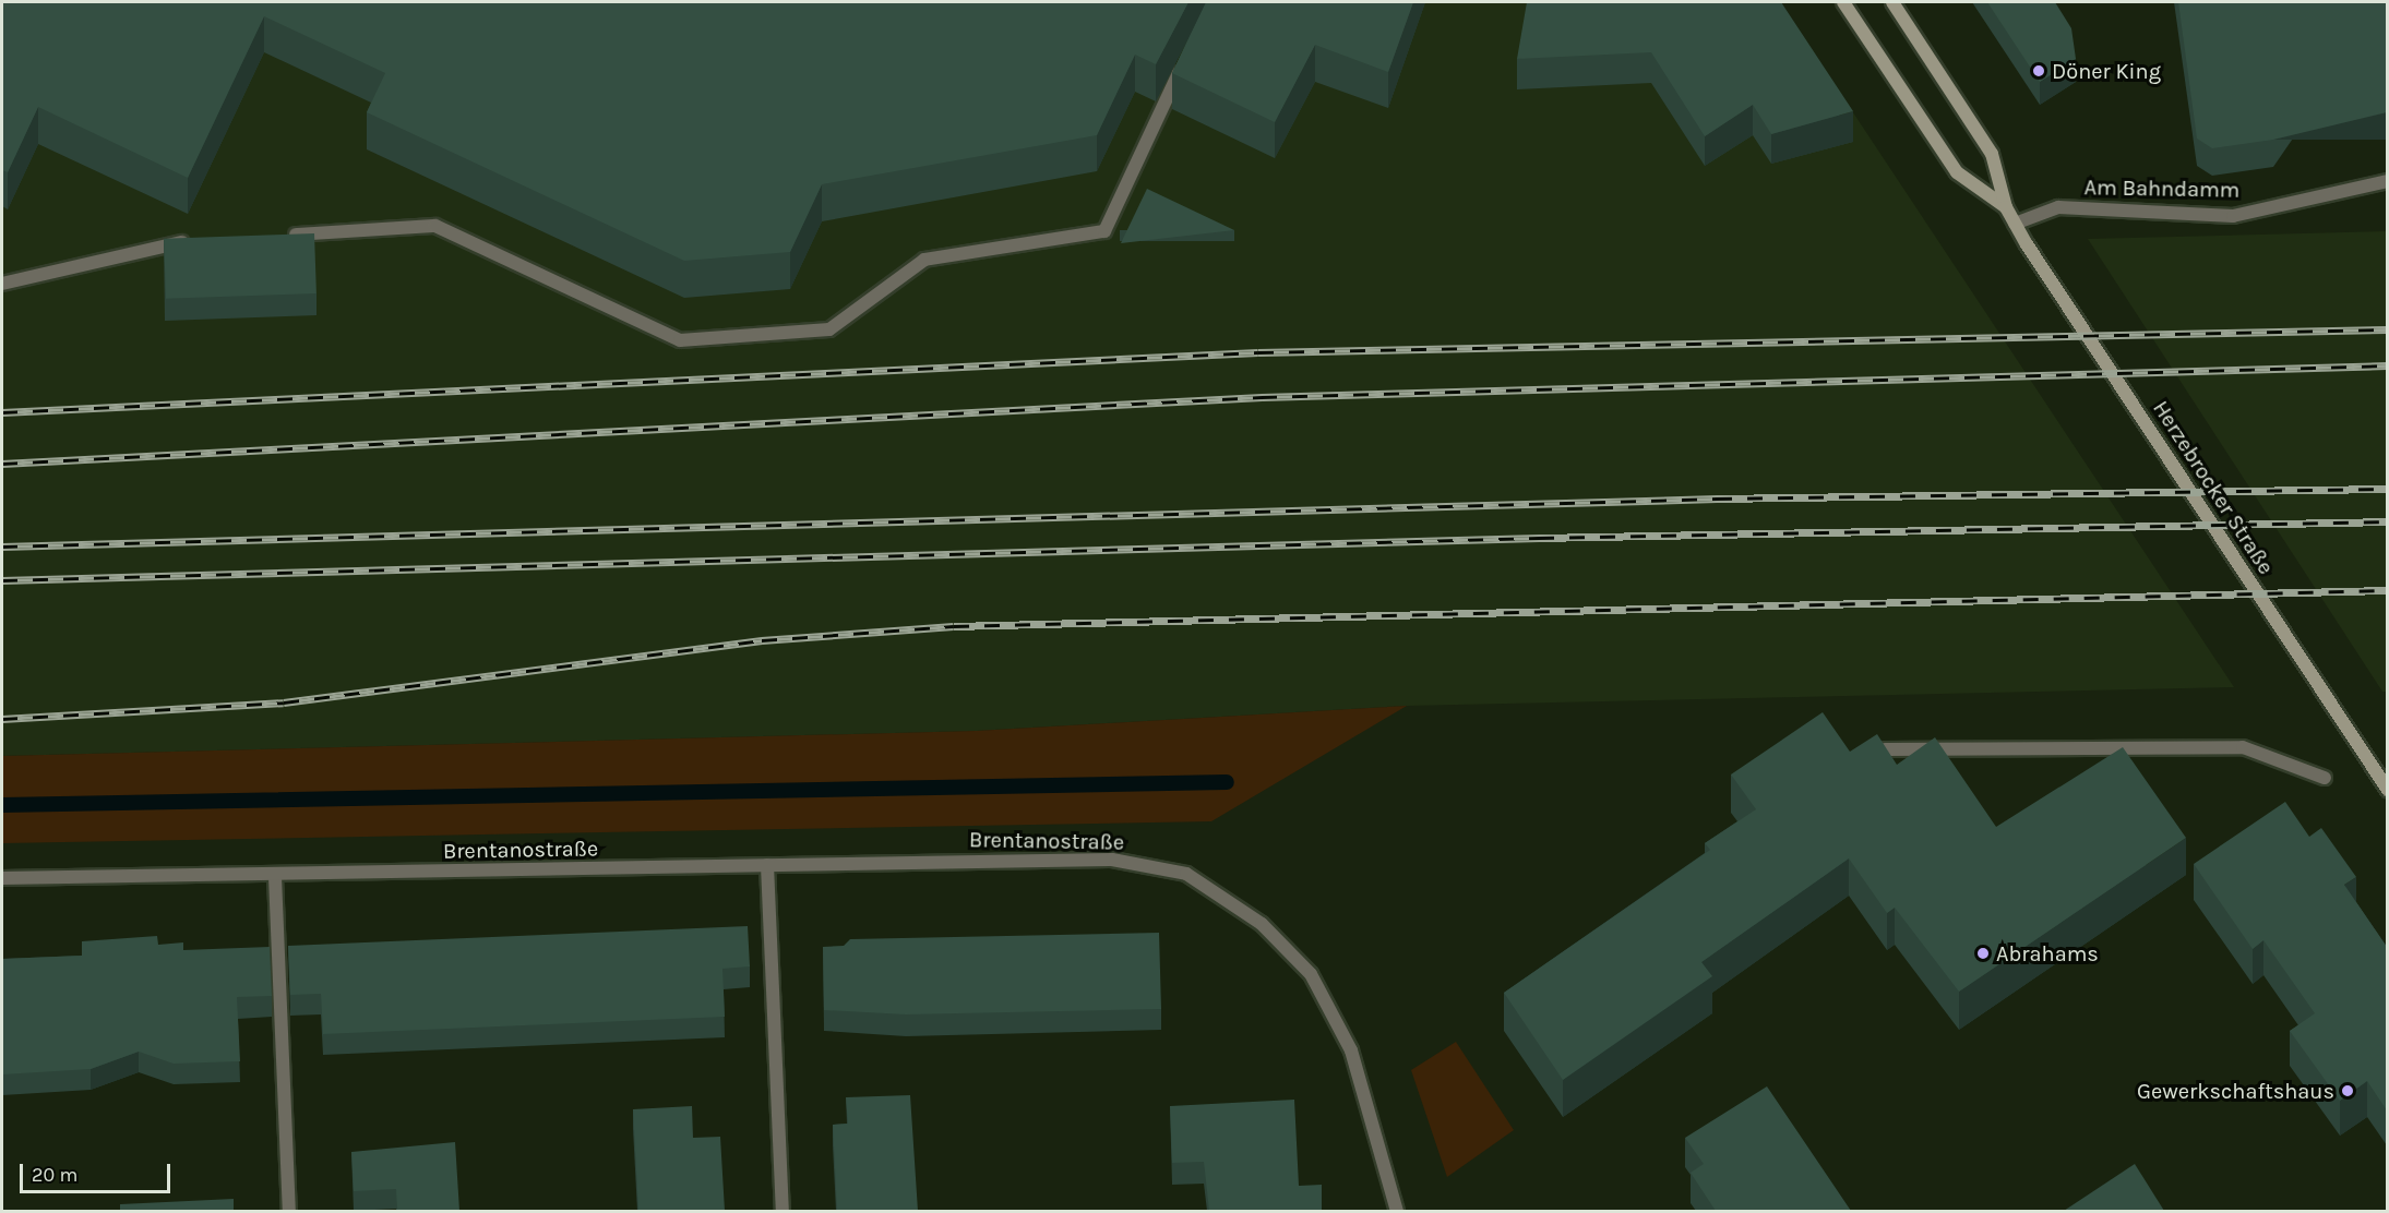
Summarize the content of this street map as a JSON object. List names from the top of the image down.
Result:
{
  "streets": {
    "main road": ["Herzebrocker Straße"],
    "street": ["Am Bahndamm", "Brentanostraße"]
  },
  "crossings": [
    ["Am Bahndamm", "Herzebrocker Straße"]
  ],
  "places": ["Döner King", "Abrahams", "Gewerkschaftshaus"],
  "scale_bar": "20 m"
}
